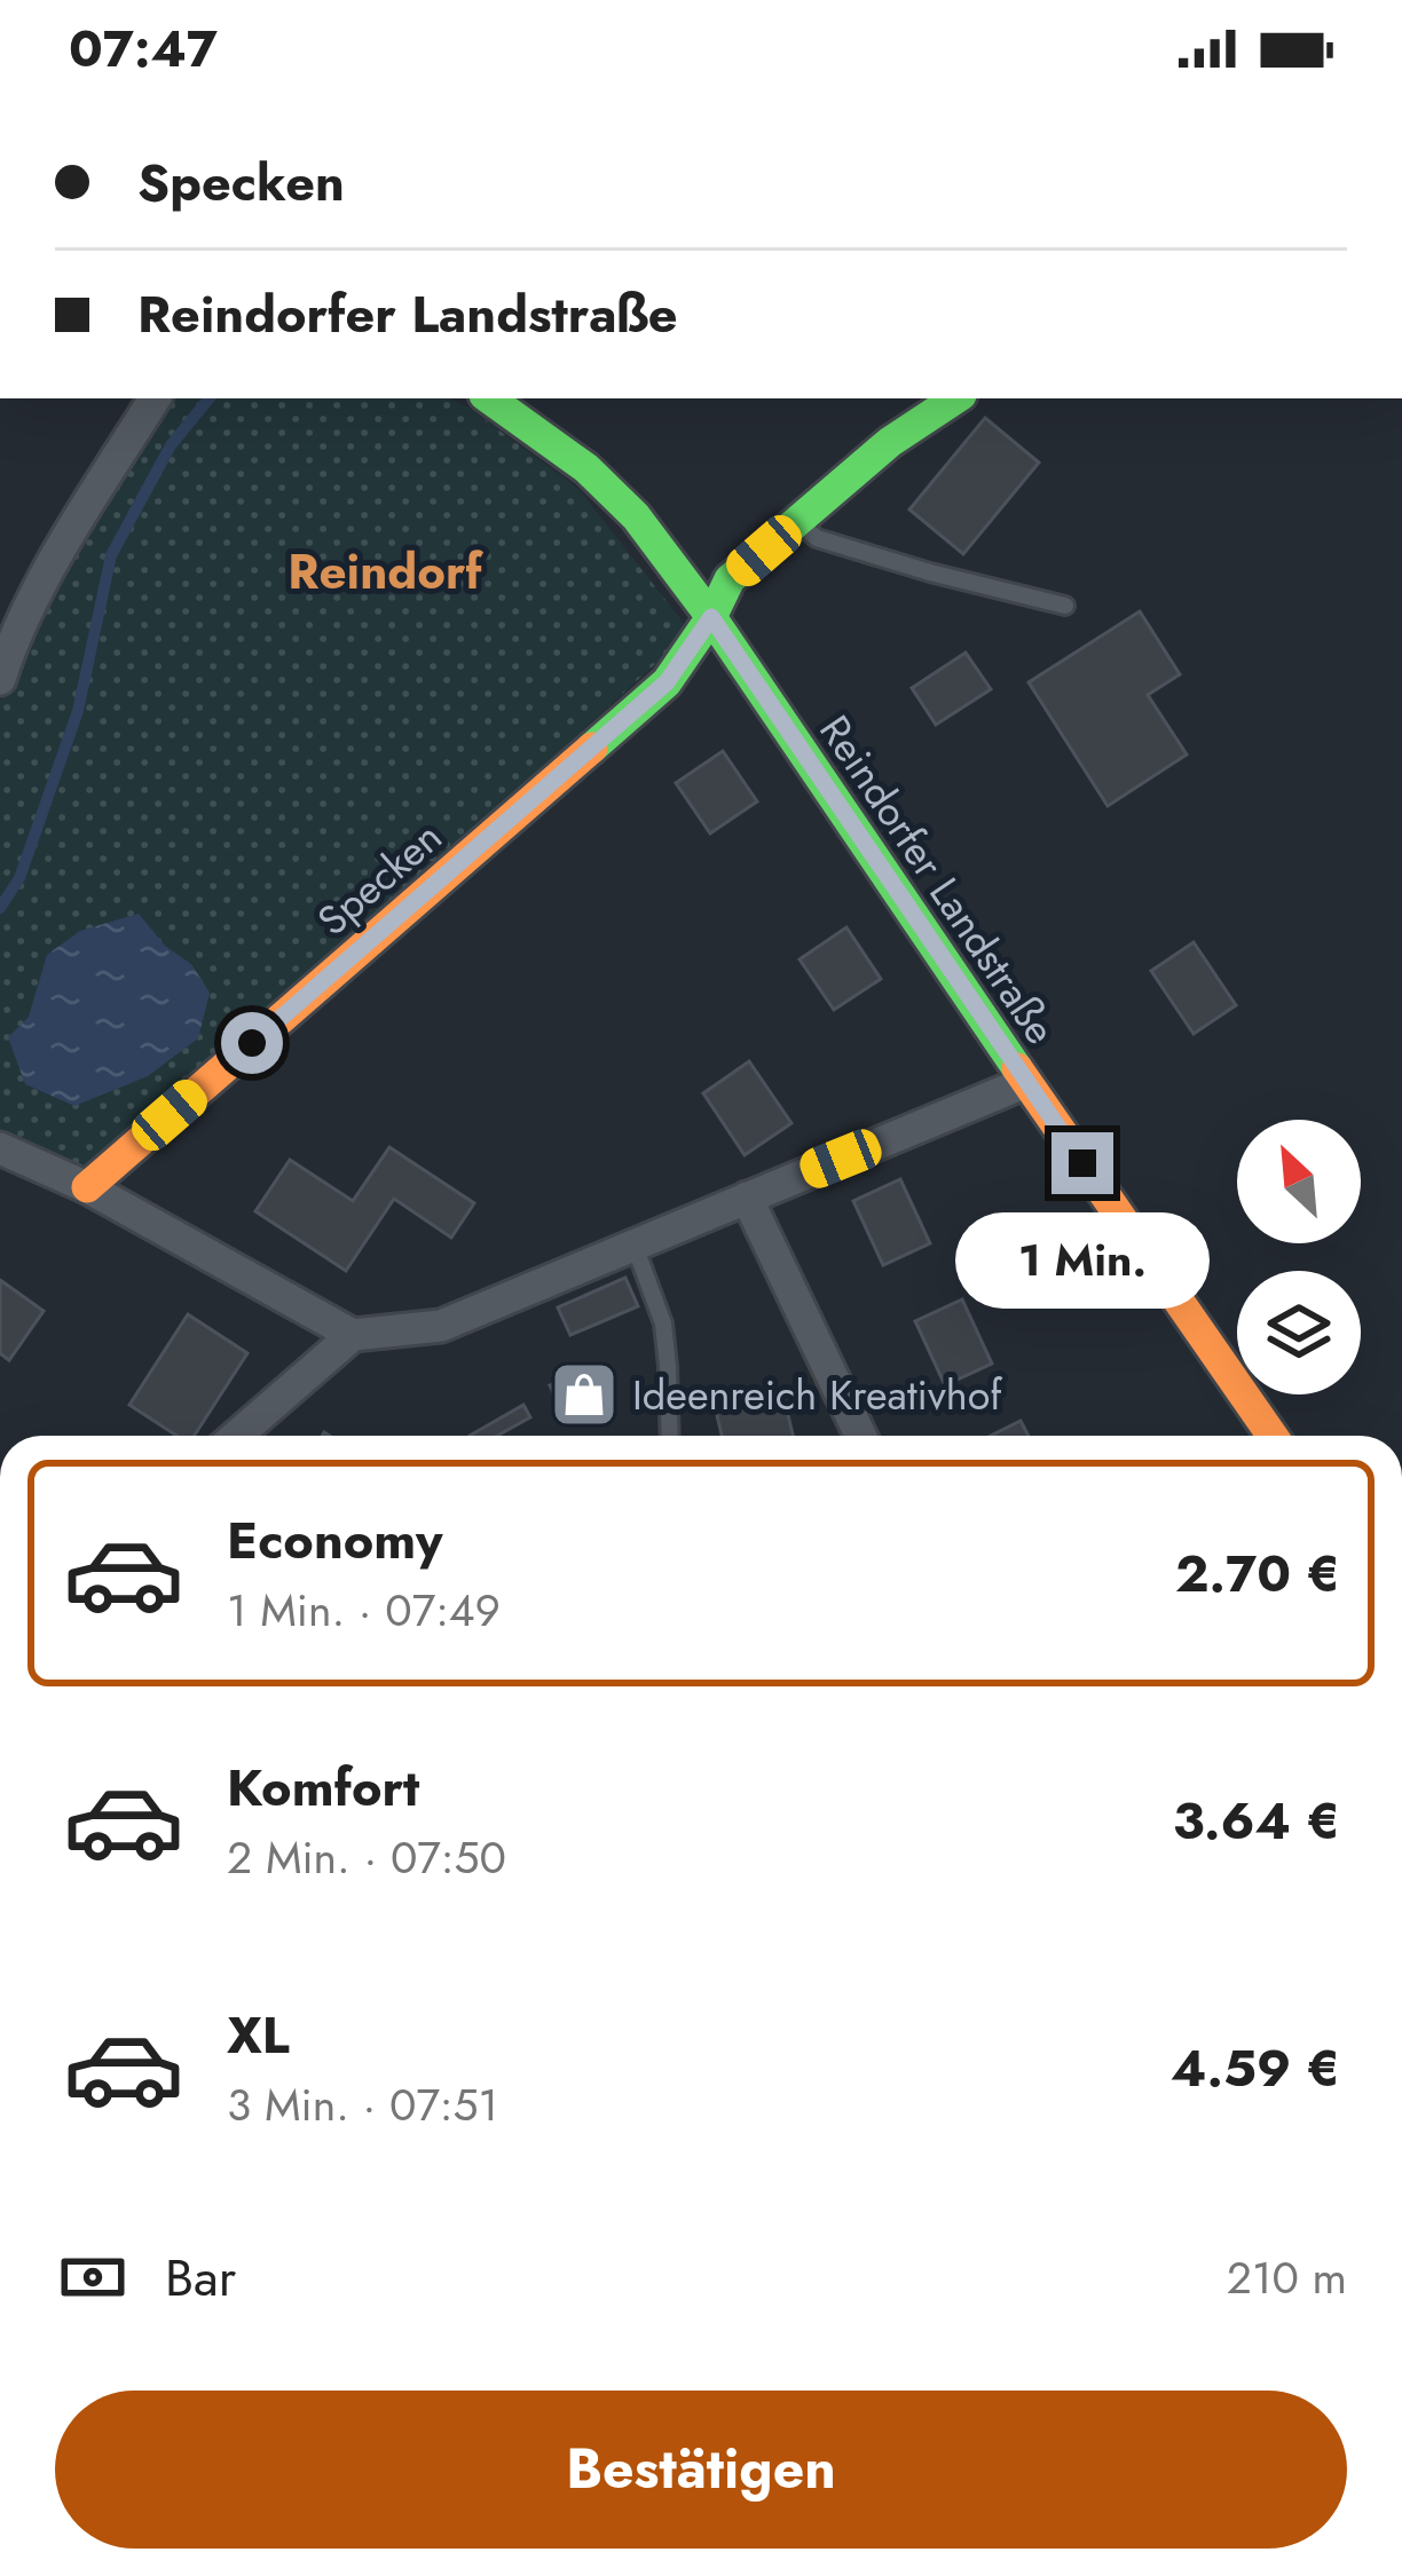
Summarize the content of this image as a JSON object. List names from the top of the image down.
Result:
{
  "streets": {
    "street": ["Specken", "Reindorfer Landstraße"]
  },
  "crossings": [
    ["Specken", "Reindorfer Landstraße"]
  ],
  "districts": ["Reindorf"],
  "places": {
    "shop": ["Ideenreich Kreativhof"]
  },
  "north": "top left",
  "page": {
    "status": "07:47",
    "banner": ["Specken", "Reindorfer Landstraße"],
    "bubble": "1 Min.",
    "list": [
      {
        "name": "Economy",
        "note": "1 Min. · 07:49",
        "value": "2.70 €"
      },
      {
        "name": "Komfort",
        "note": "2 Min. · 07:50",
        "value": "3.64 €"
      },
      {
        "name": "XL",
        "note": "3 Min. · 07:51",
        "value": "4.59 €"
      }
    ],
    "pay": ["Bar", "210 m"],
    "buttons": "Bestätigen"
  }
}
